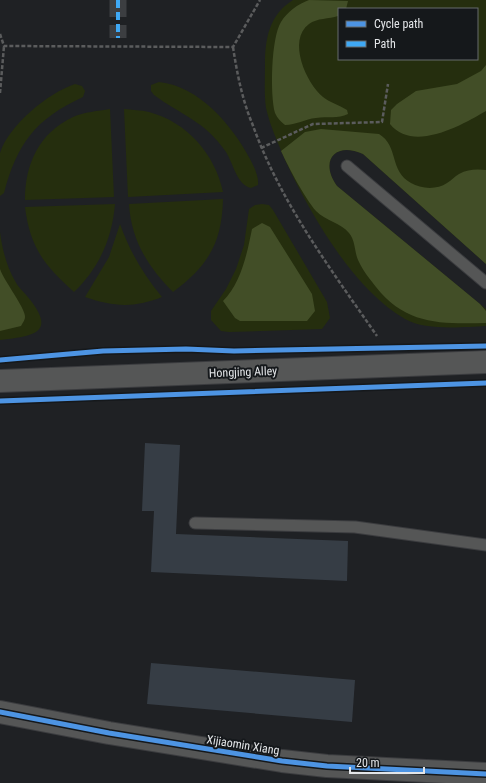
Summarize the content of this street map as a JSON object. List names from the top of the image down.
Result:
{
  "streets": {
    "street": ["Hongjing Alley", "Xijiaomin Xiang"]
  },
  "legend": ["Cycle path", "Path"],
  "scale_bar": "20 m"
}
